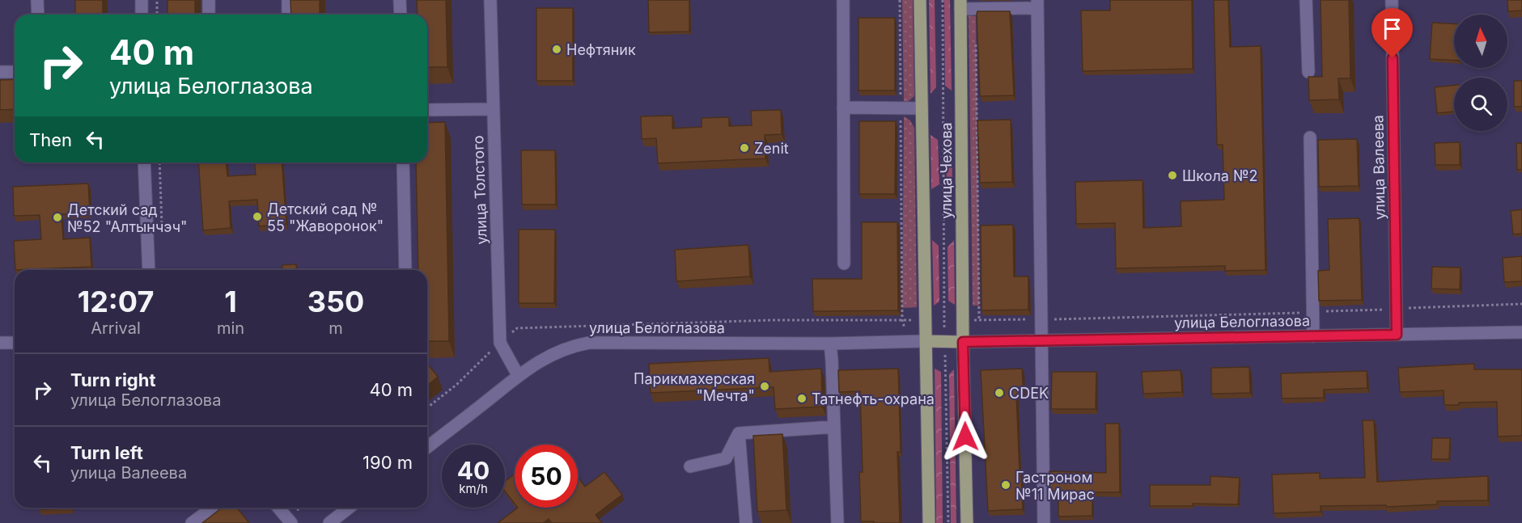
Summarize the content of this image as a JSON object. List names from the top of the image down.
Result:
{
  "streets": {
    "main road": ["улица Чехова"],
    "street": ["улица Валеева", "улица Толстого", "улица Белоглазова"]
  },
  "crossings": [
    ["улица Валеева", "улица Белоглазова"],
    ["улица Чехова", "улица Белоглазова"],
    ["улица Толстого", "улица Белоглазова"]
  ],
  "places": [
    "Нефтяник",
    "Zenit",
    "Школа №2",
    "Детский сад № 55 \"Жаворонок\"",
    "Детский сад №52 \"Алтынчэч\"",
    "Парикмахерская \"Мечта\"",
    "CDEK",
    "Татнефть-охрана",
    "Гастроном №11 Мирас"
  ],
  "north": "top",
  "page": {
    "turn": ["40 m", "улица Белоглазова"],
    "then": "Then",
    "eta": [
      "12:07",
      "Arrival",
      "1",
      "min",
      "350",
      "m"
    ],
    "list": [
      {
        "name": "Turn right",
        "note": "улица Белоглазова",
        "value": "40 m"
      },
      {
        "name": "Turn left",
        "note": "улица Валеева",
        "value": "190 m"
      }
    ],
    "speed": "40 km/h",
    "limit": "50"
  }
}
